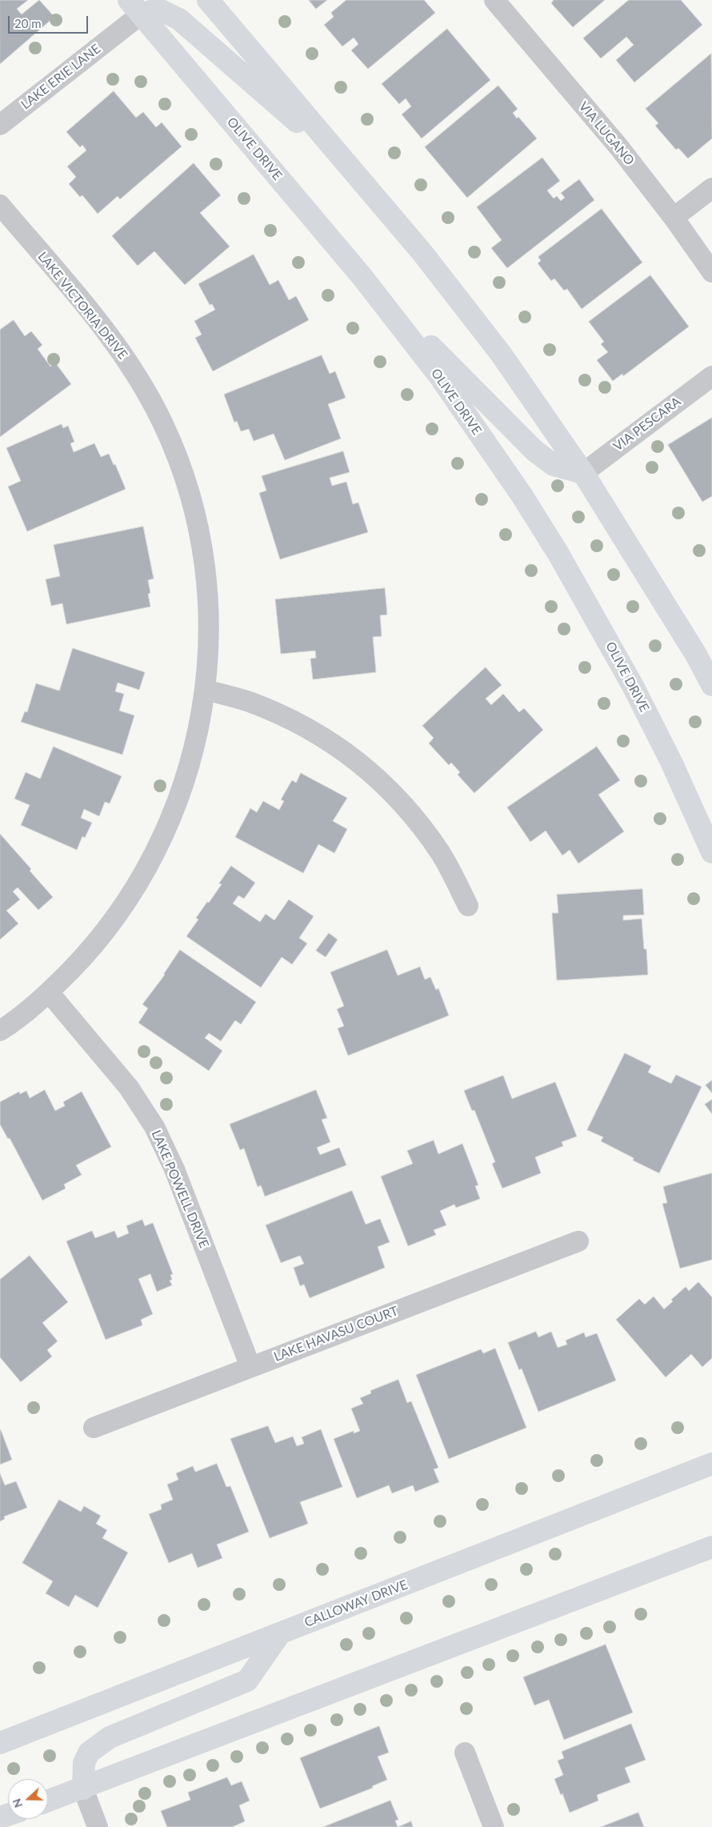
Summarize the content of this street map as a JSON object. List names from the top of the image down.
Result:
{
  "streets": {
    "main road": ["OLIVE DRIVE", "CALLOWAY DRIVE"],
    "street": [
      "LAKE ERIE LANE",
      "VIA LUGANO",
      "LAKE VICTORIA DRIVE",
      "VIA PESCARA",
      "LAKE POWELL DRIVE",
      "LAKE HAVASU COURT"
    ]
  },
  "crossings": [
    ["LAKE ERIE LANE", "OLIVE DRIVE"],
    ["LAKE VICTORIA DRIVE", "LAKE POWELL DRIVE"],
    ["LAKE POWELL DRIVE", "LAKE HAVASU COURT"]
  ],
  "scale_bar": "20 m",
  "north": "left"
}
